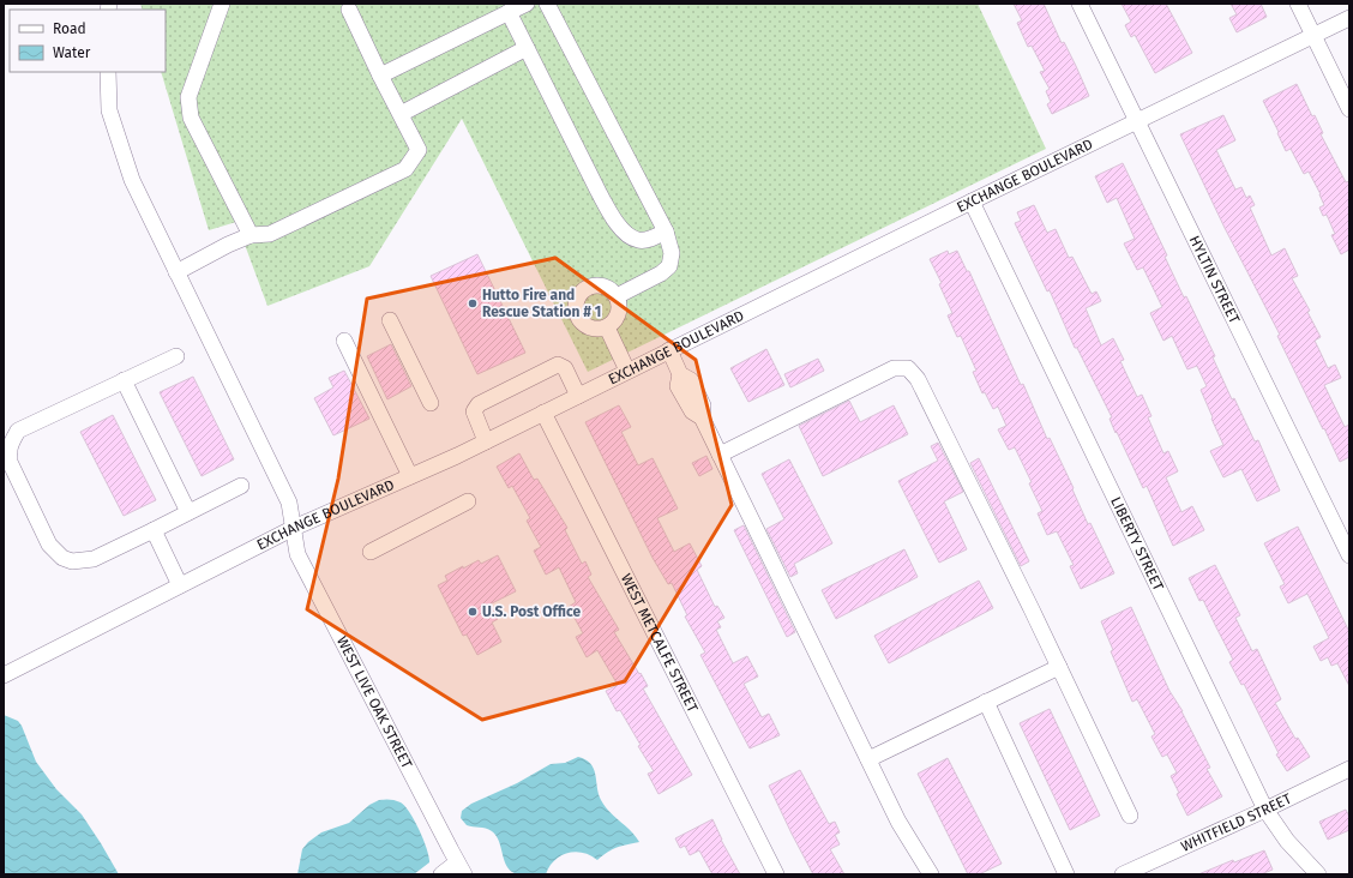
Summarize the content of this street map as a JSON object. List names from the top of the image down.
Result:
{
  "streets": {
    "street": [
      "EXCHANGE BOULEVARD",
      "HYLTIN STREET",
      "LIBERTY STREET",
      "WEST METCALFE STREET",
      "WEST LIVE OAK STREET",
      "WHITFIELD STREET"
    ]
  },
  "crossings": [
    ["EXCHANGE BOULEVARD", "HYLTIN STREET"],
    ["EXCHANGE BOULEVARD", "LIBERTY STREET"],
    ["EXCHANGE BOULEVARD", "WEST METCALFE STREET"],
    ["EXCHANGE BOULEVARD", "WEST LIVE OAK STREET"],
    ["LIBERTY STREET", "WHITFIELD STREET"]
  ],
  "places": ["Hutto Fire and Rescue Station # 1", "U.S. Post Office"],
  "legend": ["Road", "Water"]
}
